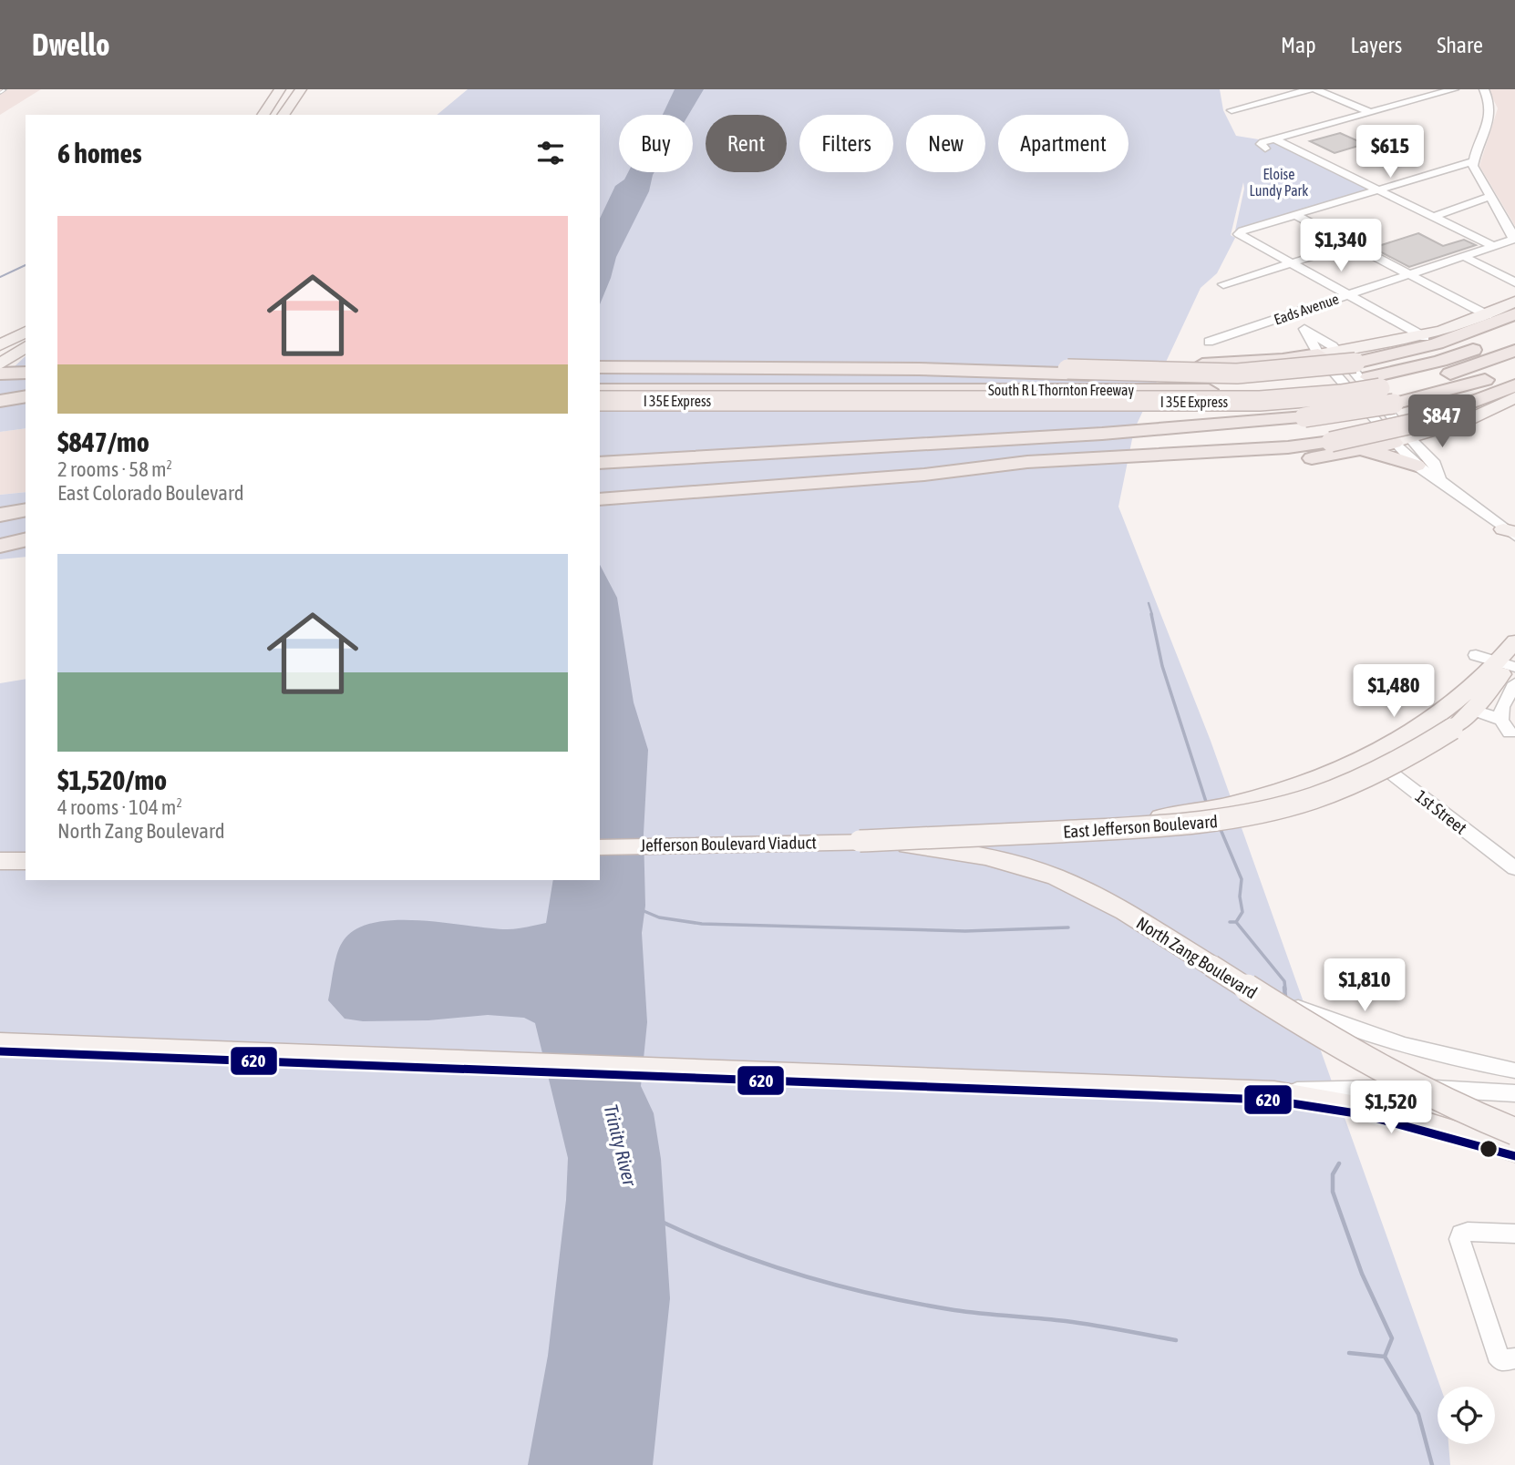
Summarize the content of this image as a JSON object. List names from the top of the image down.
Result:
{
  "streets": {
    "highway": ["South R L Thornton Freeway", "I 35E Express"],
    "main road": ["East Jefferson Boulevard", "Jefferson Boulevard Viaduct", "North Zang Boulevard"],
    "street": ["Eads Avenue", "1st Street"]
  },
  "crossings": [
    ["South R L Thornton Freeway", "I 35E Express"],
    ["East Jefferson Boulevard", "Jefferson Boulevard Viaduct"],
    ["East Jefferson Boulevard", "North Zang Boulevard"],
    ["Jefferson Boulevard Viaduct", "North Zang Boulevard"]
  ],
  "water": ["Trinity River"],
  "parks": ["Eloise Lundy Park"],
  "lines": ["transit line 620"],
  "page": {
    "header": "Dwello",
    "nav": ["Map", "Layers", "Share"],
    "chip": [
      "Buy",
      "Rent",
      "Filters",
      "New",
      "Apartment"
    ],
    "heading": "6 homes",
    "price": [
      "$615",
      "$1,340",
      "$847",
      "$1,480",
      "$1,810",
      "$1,520"
    ],
    "list": [
      {
        "name": "$847/mo",
        "note": "2 rooms · 58 m² · East Colorado Boulevard"
      },
      {
        "name": "$1,520/mo",
        "note": "4 rooms · 104 m² · North Zang Boulevard"
      }
    ]
  }
}
